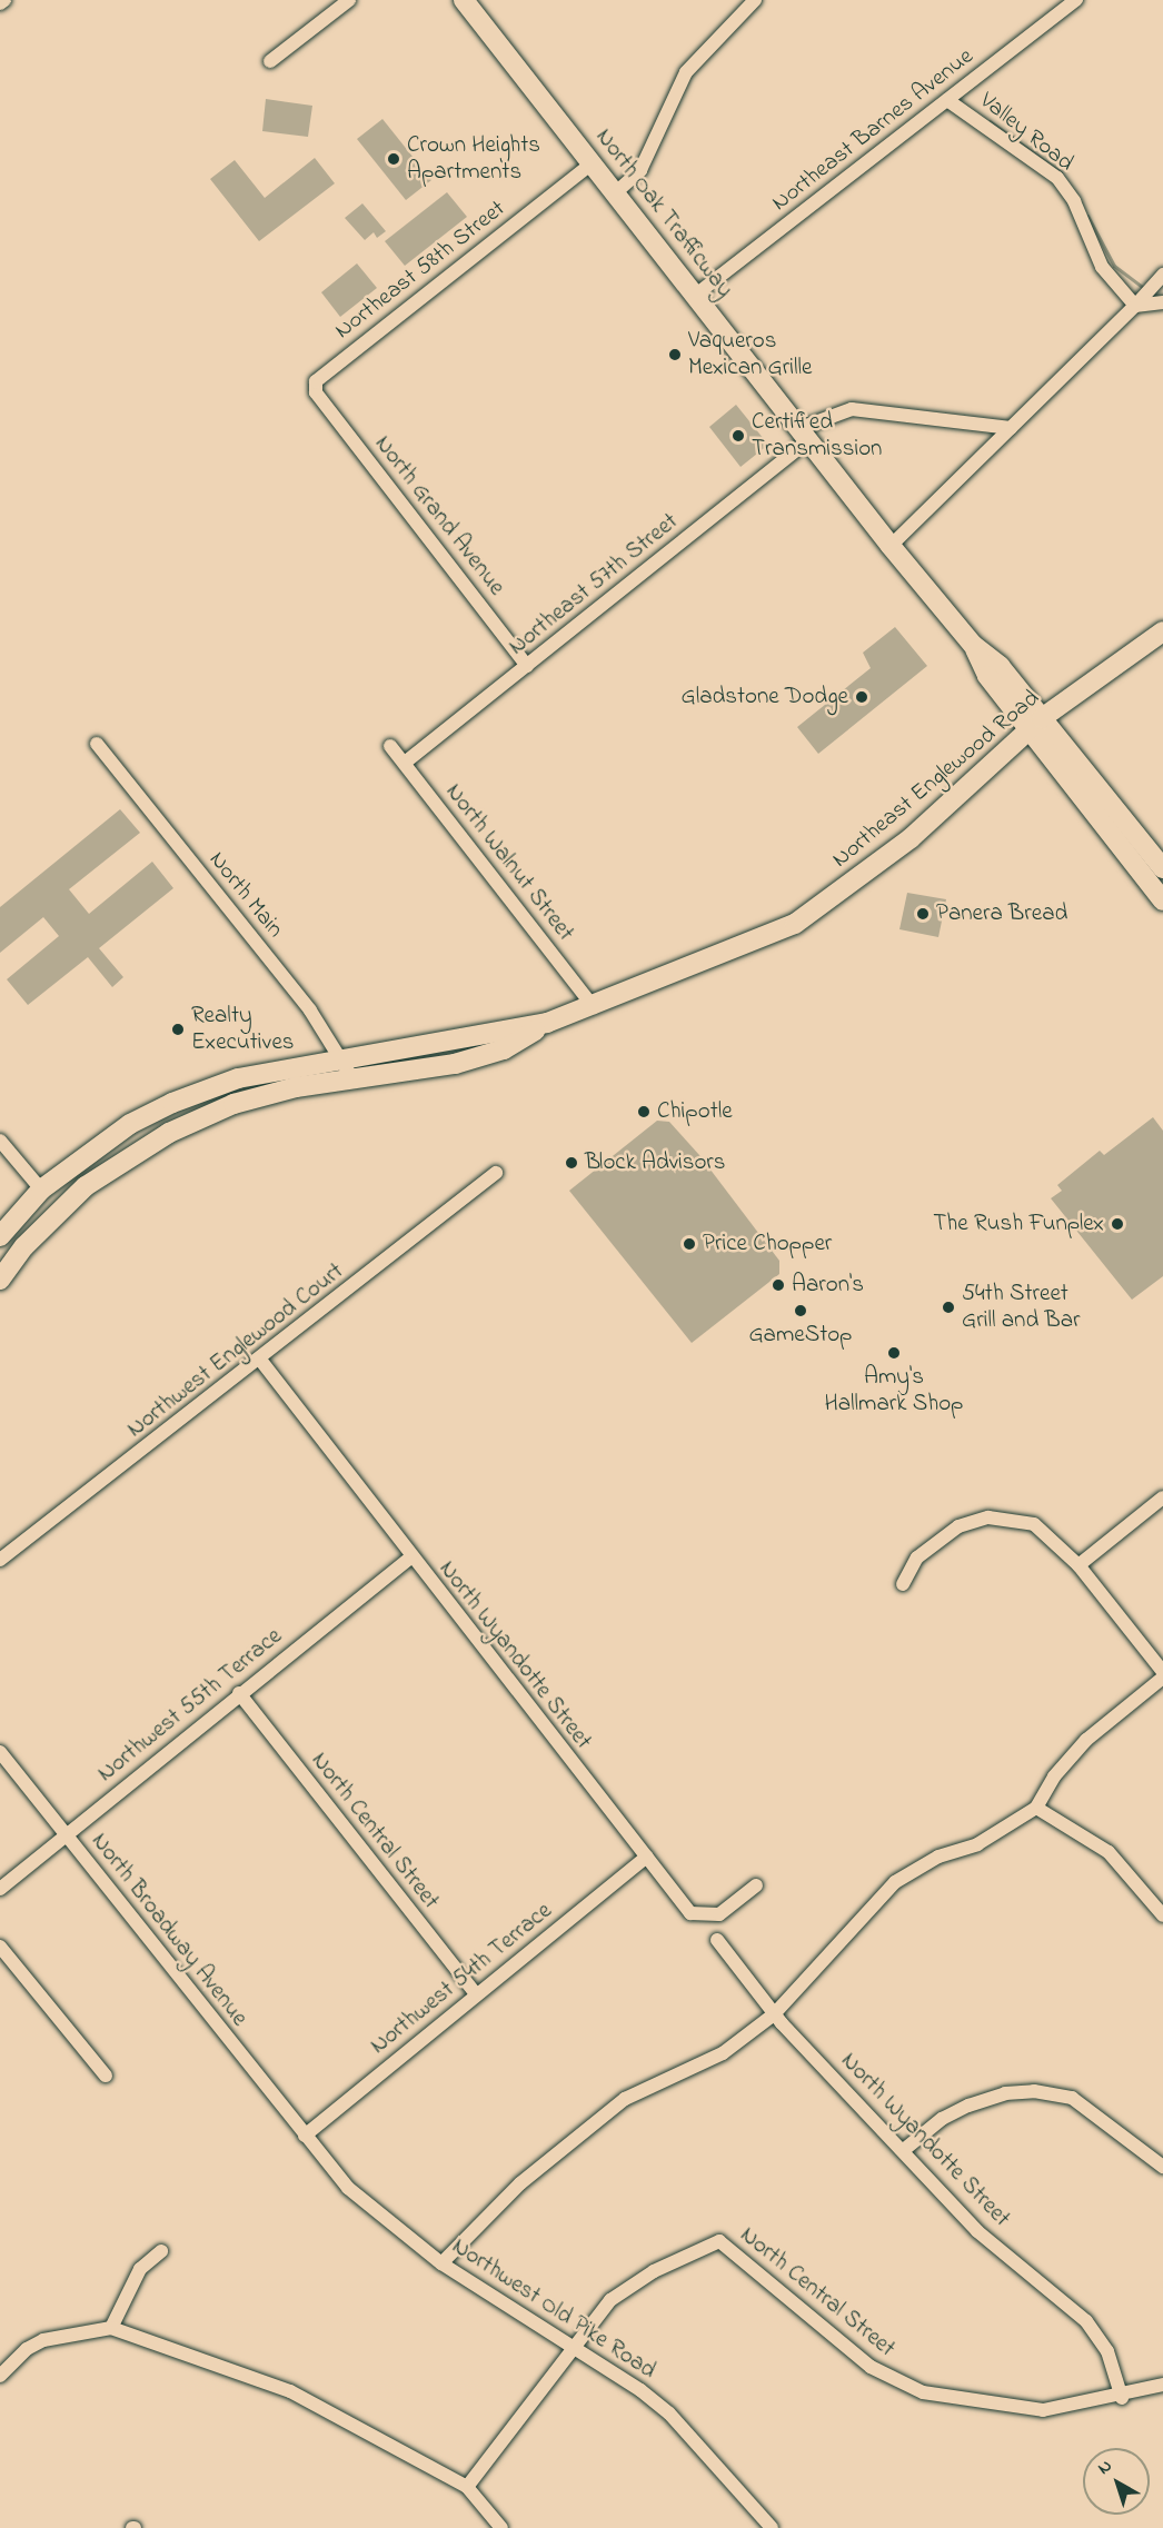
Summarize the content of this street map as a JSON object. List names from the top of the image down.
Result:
{
  "streets": {
    "main road": ["North Oak Trafficway", "Northeast Englewood Road"],
    "street": [
      "Northeast Barnes Avenue",
      "Valley Road",
      "Northeast 58th Street",
      "North Grand Avenue",
      "Northeast 57th Street",
      "North Walnut Street",
      "North Main",
      "Northwest Englewood Court",
      "North Wyandotte Street",
      "Northwest 55th Terrace",
      "North Central Street",
      "North Broadway Avenue",
      "Northwest 54th Terrace",
      "Northwest Old Pike Road"
    ]
  },
  "crossings": [
    ["Northeast Barnes Avenue", "Valley Road"],
    ["Northeast Barnes Avenue", "North Oak Trafficway"],
    ["North Oak Trafficway", "Northeast 58th Street"],
    ["North Oak Trafficway", "Northeast 57th Street"],
    ["North Oak Trafficway", "Northeast Englewood Road"],
    ["Northeast 58th Street", "North Grand Avenue"],
    ["North Grand Avenue", "Northeast 57th Street"],
    ["Northeast 57th Street", "North Walnut Street"],
    ["Northeast Englewood Road", "North Walnut Street"],
    ["Northeast Englewood Road", "North Main"],
    ["Northwest Englewood Court", "North Wyandotte Street"],
    ["North Wyandotte Street", "Northwest 55th Terrace"],
    ["North Wyandotte Street", "North Central Street"],
    ["North Wyandotte Street", "Northwest 54th Terrace"],
    ["Northwest 55th Terrace", "North Central Street"],
    ["Northwest 55th Terrace", "North Broadway Avenue"],
    ["North Central Street", "Northwest 54th Terrace"],
    ["North Central Street", "Northwest Old Pike Road"],
    ["North Broadway Avenue", "Northwest 54th Terrace"],
    ["North Broadway Avenue", "Northwest Old Pike Road"],
    ["Northwest 54th Terrace", "Northwest Old Pike Road"]
  ],
  "places": [
    "Crown Heights Apartments",
    "Vaqueros Mexican Grille",
    "Certified Transmission",
    "Gladstone Dodge",
    "Panera Bread",
    "Realty Executives",
    "Chipotle",
    "Block Advisors",
    "The Rush Funplex",
    "Price Chopper",
    "Aaron's",
    "54th Street Grill and Bar",
    "GameStop",
    "Amy's Hallmark Shop"
  ],
  "north": "top left"
}
